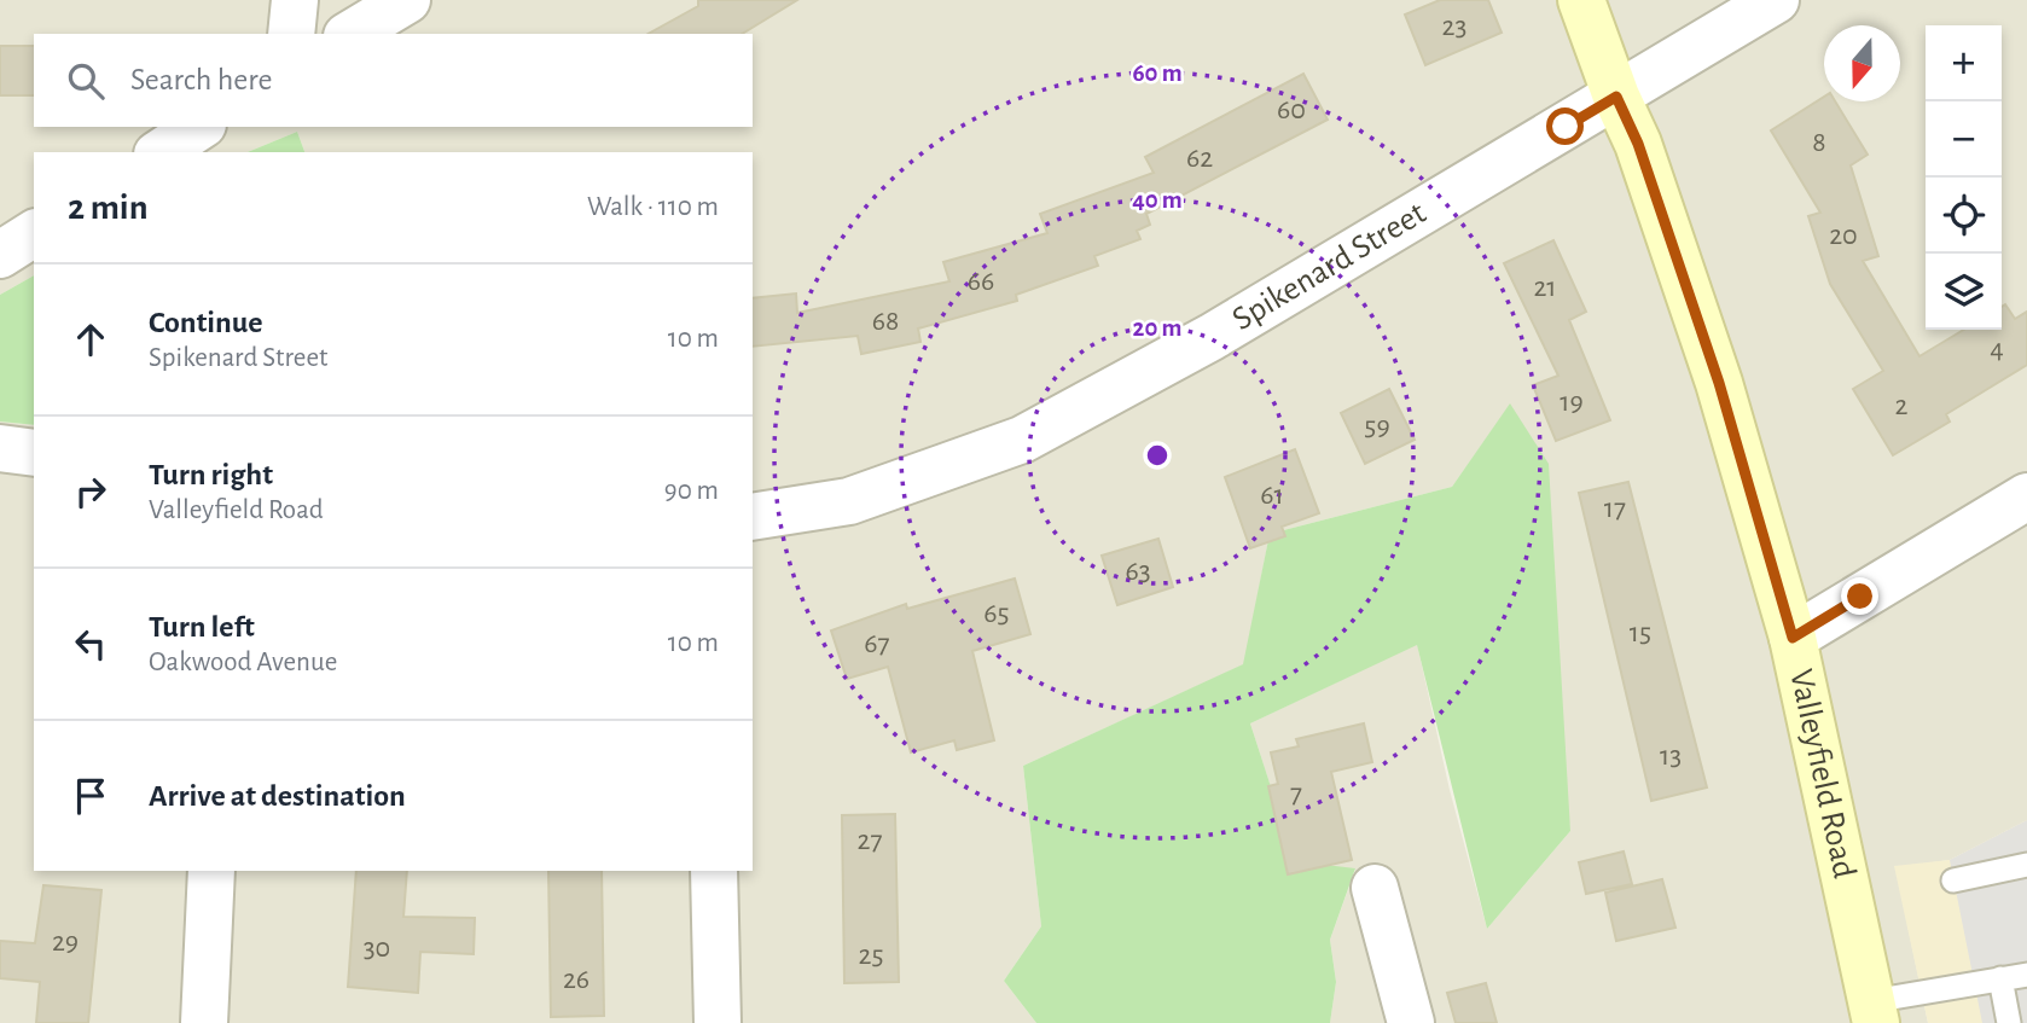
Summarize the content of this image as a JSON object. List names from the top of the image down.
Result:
{
  "streets": {
    "street": ["Spikenard Street", "Valleyfield Road"]
  },
  "crossings": [
    ["Spikenard Street", "Valleyfield Road"]
  ],
  "house_numbers": [
    "23",
    "60",
    "8",
    "62",
    "20",
    "66",
    "21",
    "68",
    "4",
    "19",
    "2",
    "59",
    "61",
    "17",
    "63",
    "65",
    "15",
    "67",
    "13",
    "7",
    "27",
    "29",
    "30",
    "25",
    "26"
  ],
  "north": "bottom",
  "page": {
    "map_buttons": ["+", "−"],
    "search": "Search here",
    "heading": ["2 min", "Walk · 110 m"],
    "list": [
      ["Continue", "Spikenard Street", "10 m"],
      ["Turn right", "Valleyfield Road", "90 m"],
      ["Turn left", "Oakwood Avenue", "10 m"],
      "Arrive at destination"
    ]
  },
  "rings": ["60 m", "40 m", "20 m"]
}
